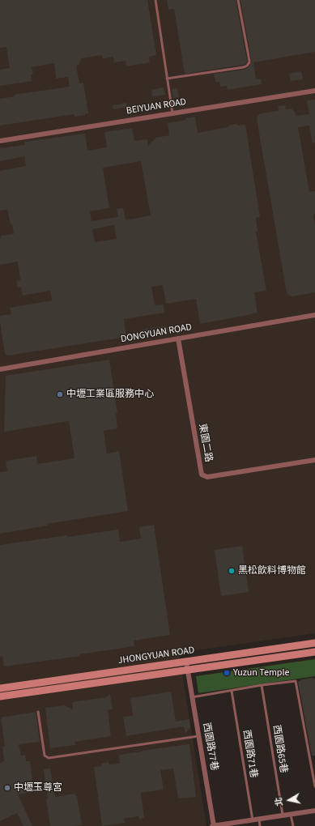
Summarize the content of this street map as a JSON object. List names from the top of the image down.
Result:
{
  "streets": {
    "main road": ["JHONGYUAN ROAD"],
    "street": [
      "BEIYUAN ROAD",
      "DONGYUAN ROAD",
      "東園二路",
      "西園路77巷"
    ],
    "lane": ["西園路65巷", "西園路71巷"]
  },
  "crossings": [
    ["DONGYUAN ROAD", "東園二路"],
    ["JHONGYUAN ROAD", "西園路77巷"]
  ],
  "places": [
    "中壢工業區服務中心",
    "黑松飲料博物館",
    "Yuzun Temple",
    "中壢玉尊宮"
  ],
  "north": "left"
}
